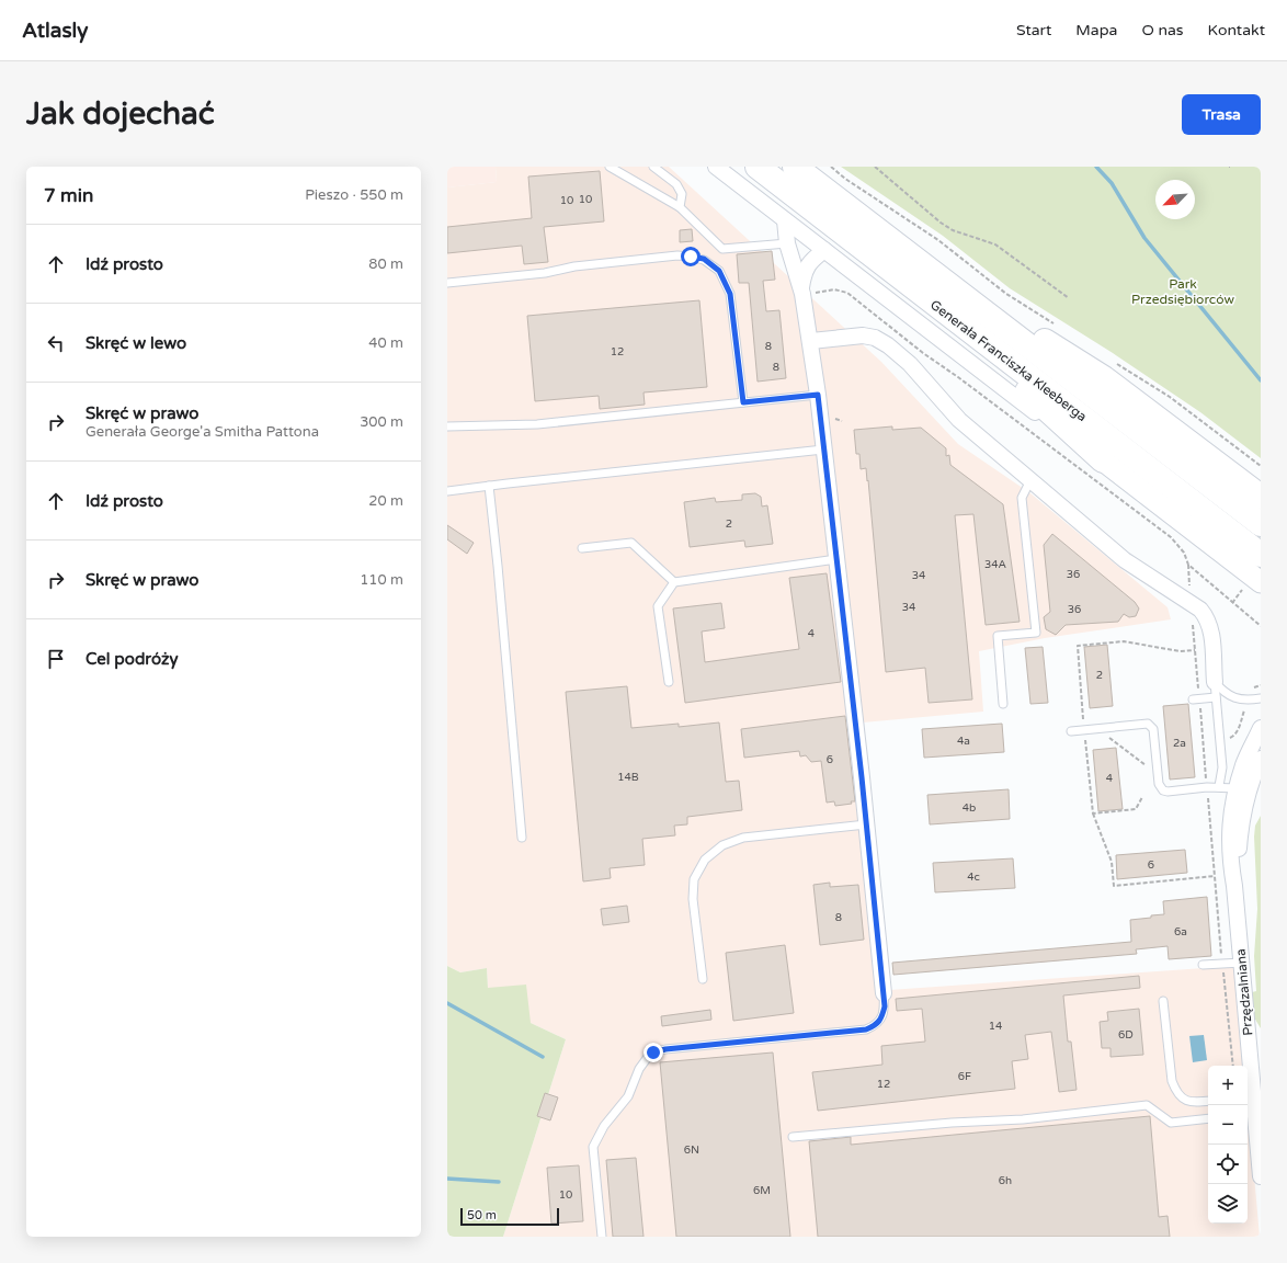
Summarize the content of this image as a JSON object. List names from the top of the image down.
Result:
{
  "streets": {
    "highway": ["Generała Franciszka Kleeberga"],
    "street": ["Przędzalniana"]
  },
  "parks": ["Park Przedsiębiorców"],
  "house_numbers": [
    "10",
    "10",
    "8",
    "12",
    "8",
    "2",
    "34A",
    "36",
    "34",
    "34",
    "36",
    "4",
    "2",
    "4a",
    "2a",
    "6",
    "14B",
    "4",
    "4b",
    "6",
    "4c",
    "8",
    "6a",
    "14",
    "6D",
    "6F",
    "12",
    "6N",
    "6h",
    "6M",
    "10"
  ],
  "scale_bar": "50 m",
  "north": "bottom left",
  "page": {
    "header": "Atlasly",
    "nav": [
      "Start",
      "Mapa",
      "O nas",
      "Kontakt"
    ],
    "buttons": "Trasa",
    "title": "Jak dojechać",
    "heading": ["7 min", "Pieszo · 550 m"],
    "list": [
      ["Idź prosto", "80 m"],
      ["Skręć w lewo", "40 m"],
      ["Skręć w prawo", "Generała George'a Smitha Pattona", "300 m"],
      ["Idź prosto", "20 m"],
      ["Skręć w prawo", "110 m"],
      "Cel podróży"
    ],
    "map_buttons": ["+", "−"],
    "scale": "50 m"
  }
}
